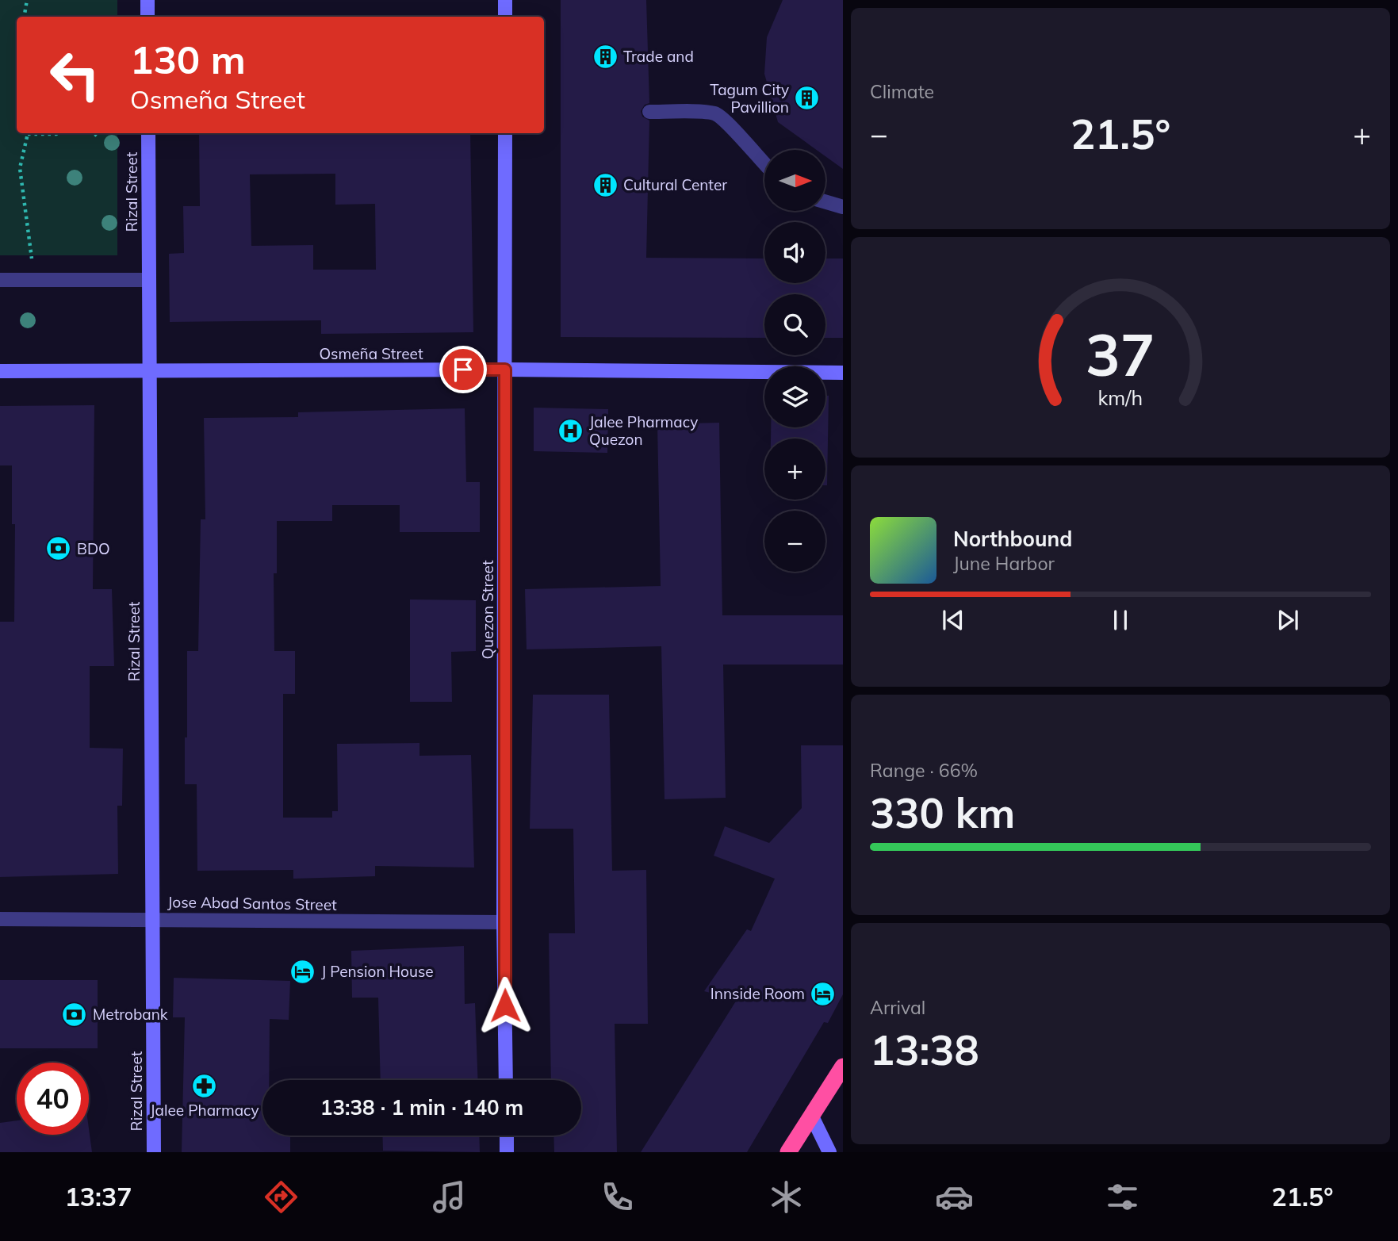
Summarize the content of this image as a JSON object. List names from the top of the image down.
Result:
{
  "streets": {
    "street": [
      "Rizal Street",
      "Osmeña Street",
      "Quezon Street",
      "Jose Abad Santos Street"
    ]
  },
  "crossings": [
    ["Rizal Street", "Osmeña Street"],
    ["Rizal Street", "Jose Abad Santos Street"],
    ["Osmeña Street", "Quezon Street"],
    ["Quezon Street", "Jose Abad Santos Street"]
  ],
  "places": {
    "building": ["Trade and", "Tagum City Pavillion", "Cultural Center"],
    "hospital": ["Jalee Pharmacy Quezon"],
    "bank": ["BDO", "Metrobank"],
    "hotel": ["J Pension House", "Innside Room"],
    "pharmacy": ["Jalee Pharmacy"]
  },
  "north": "right",
  "page": {
    "tile": [
      "Climate",
      ["Range · 66%", "330 km"],
      ["Arrival", "13:38"]
    ],
    "turn": ["130 m", "Osmeña Street"],
    "heat": ["−", "21.5°", "+"],
    "map_buttons": ["+", "−"],
    "song": ["Northbound", "June Harbor"],
    "limit": "40",
    "trip": "13:38 · 1 min · 140 m",
    "tabs": ["13:37", "21.5°"],
    "gauge": ["37", "km/h"]
  }
}
